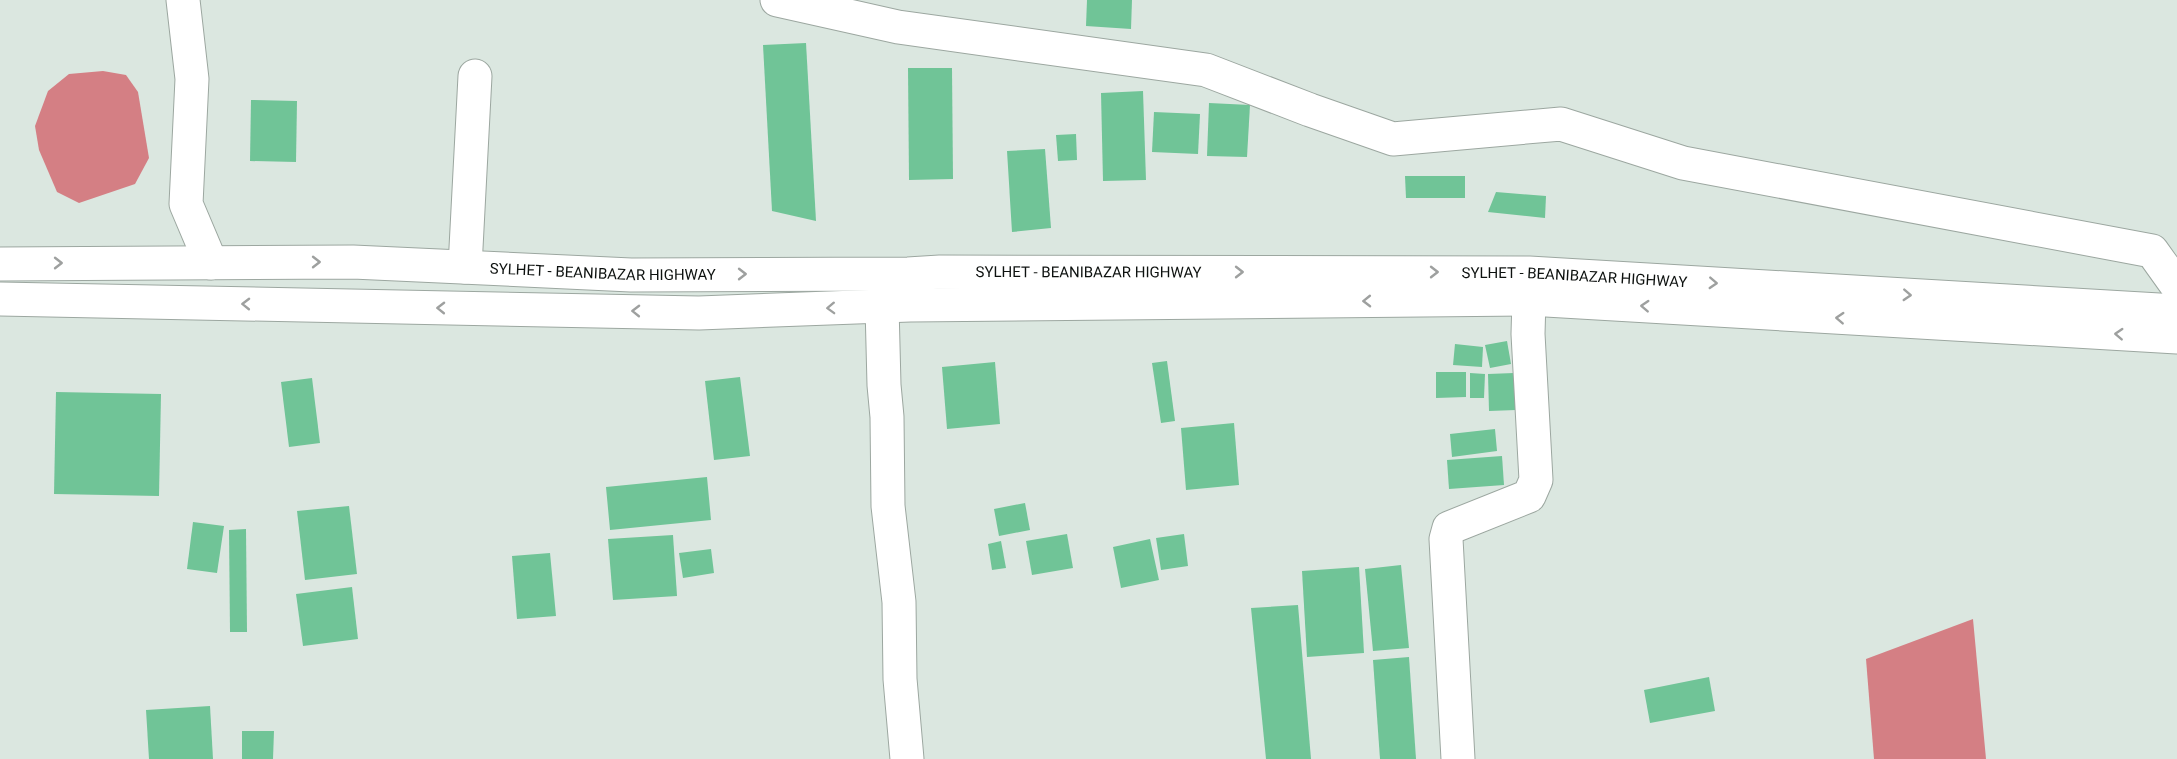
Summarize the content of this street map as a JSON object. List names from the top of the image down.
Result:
{
  "streets": {
    "main road": ["SYLHET - BEANIBAZAR HIGHWAY"]
  }
}
